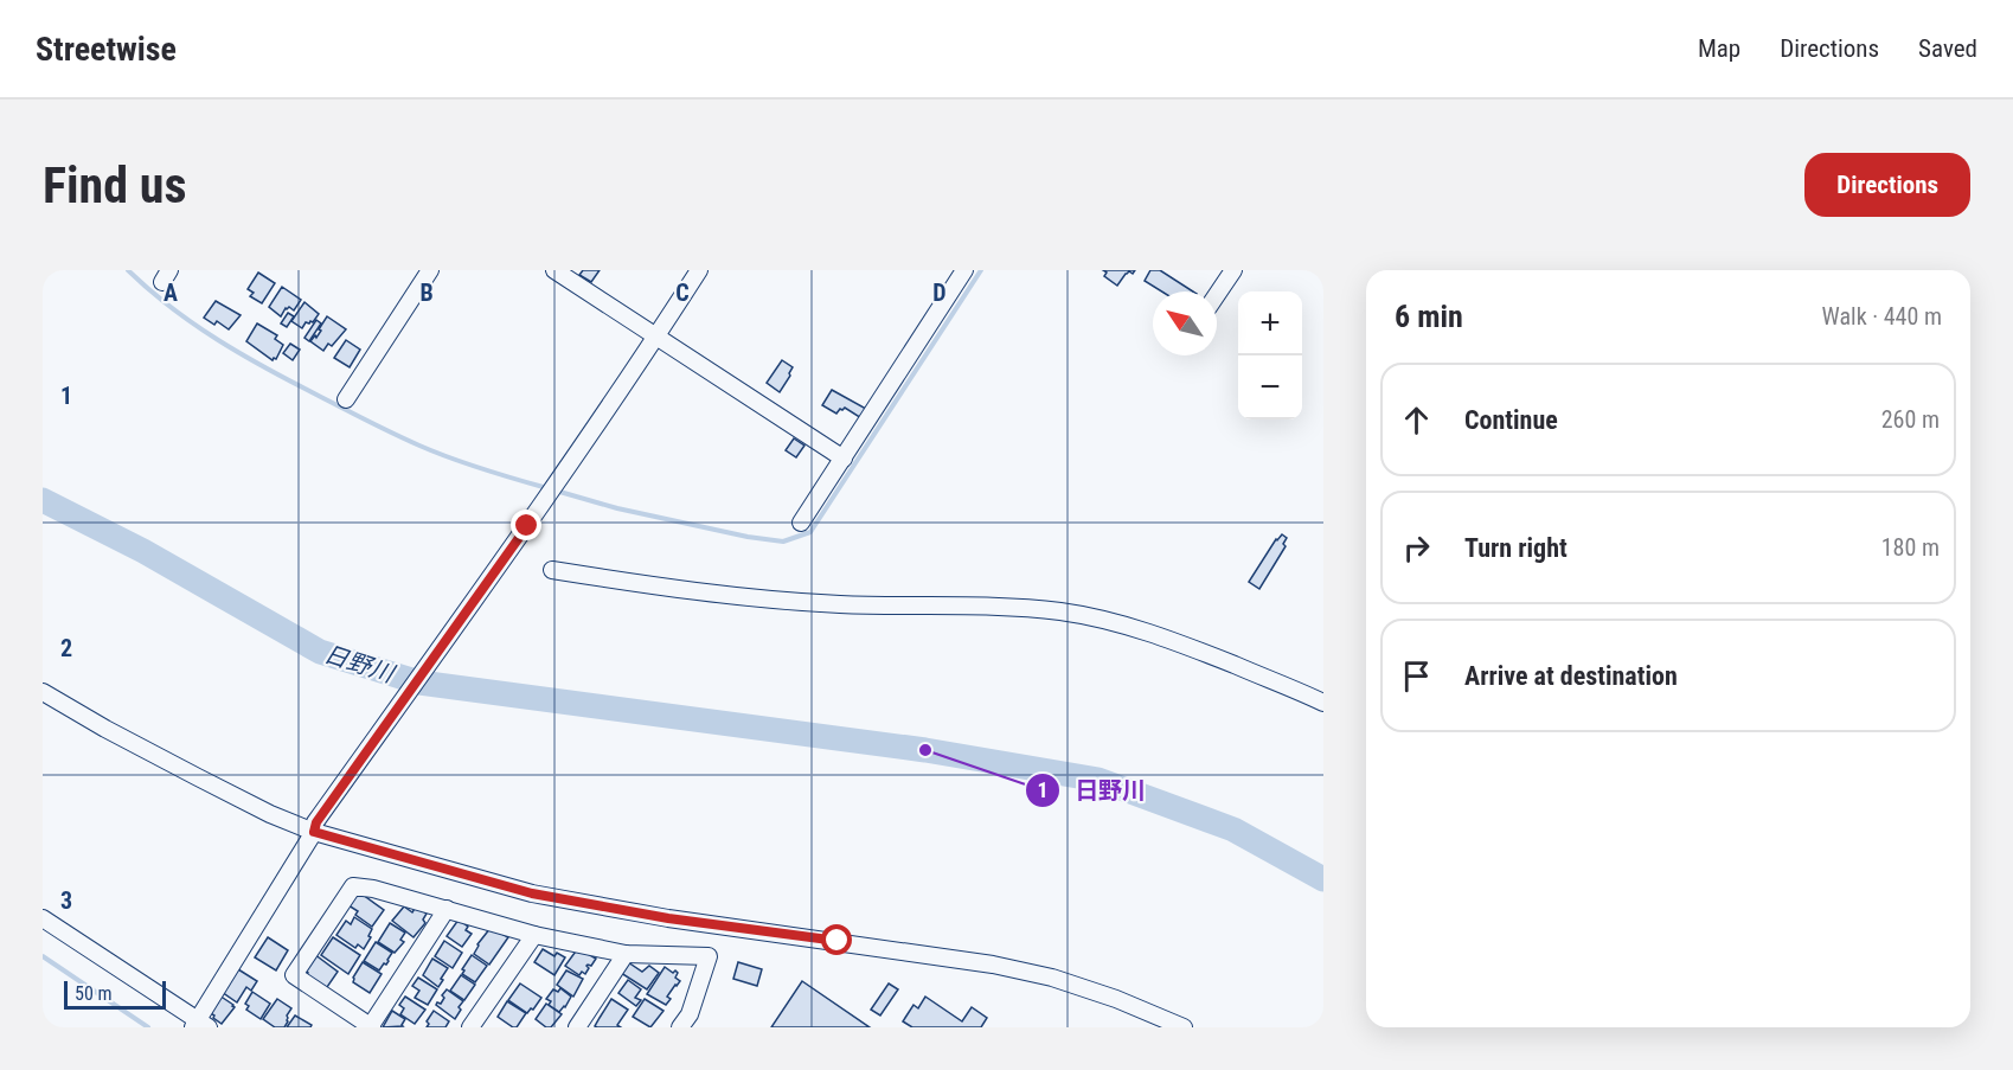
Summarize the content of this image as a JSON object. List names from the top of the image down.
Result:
{
  "water": ["日野川"],
  "places": ["日野川"],
  "scale_bar": "50 m",
  "north": "top left",
  "page": {
    "header": "Streetwise",
    "nav": ["Map", "Directions", "Saved"],
    "buttons": "Directions",
    "title": "Find us",
    "heading": ["6 min", "Walk · 440 m"],
    "map_buttons": ["+", "−"],
    "list": [
      ["Continue", "260 m"],
      ["Turn right", "180 m"],
      "Arrive at destination"
    ],
    "scale": "50 m"
  },
  "grid": {
    "columns": [
      "A",
      "B",
      "C",
      "D"
    ],
    "rows": ["1", "2", "3"]
  }
}
